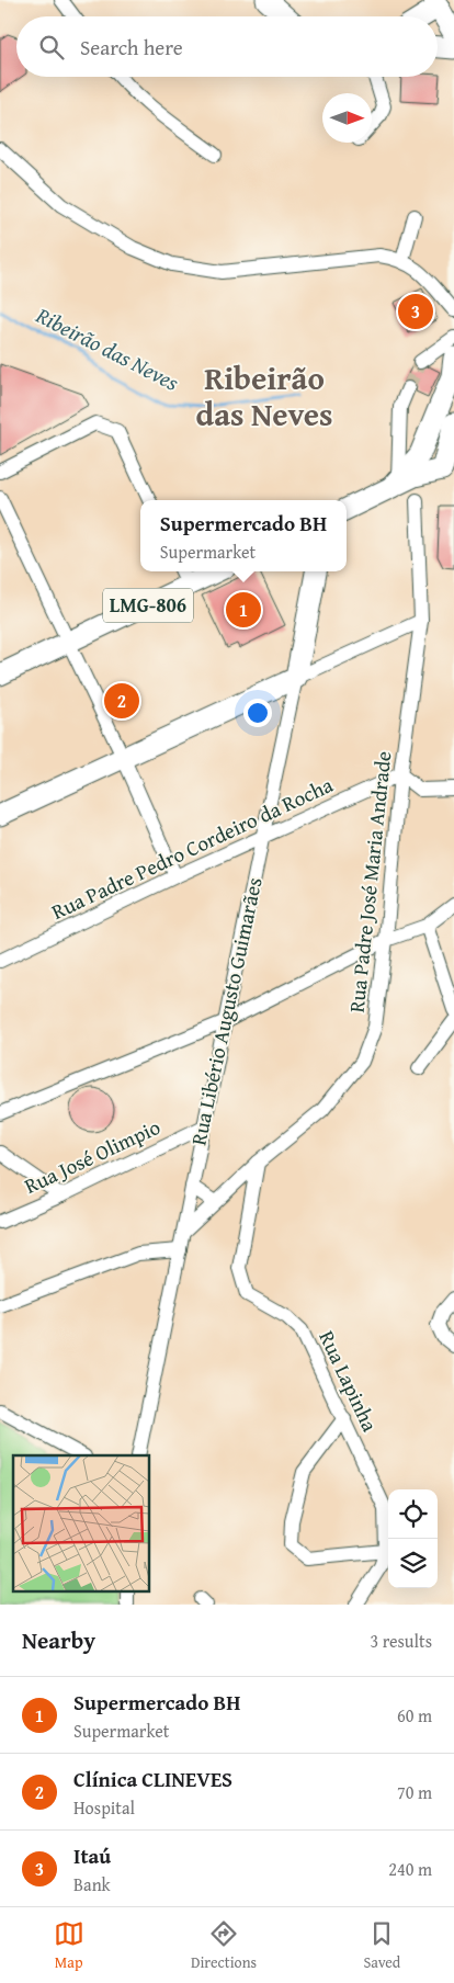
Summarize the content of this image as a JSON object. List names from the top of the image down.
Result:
{
  "streets": {
    "highway": ["LMG-806", "Rua Libério Augusto Guimarães"],
    "street": [
      "Rua Padre Pedro Cordeiro da Rocha",
      "Rua Padre José Maria Andrade",
      "Rua José Olimpio",
      "Rua Lapinha"
    ]
  },
  "crossings": [
    ["Rua Padre Pedro Cordeiro da Rocha", "Rua Padre José Maria Andrade"],
    ["Rua Padre Pedro Cordeiro da Rocha", "Rua Libério Augusto Guimarães"],
    ["Rua Padre José Maria Andrade", "Rua Libério Augusto Guimarães"],
    ["Rua Padre José Maria Andrade", "Rua Lapinha"],
    ["Rua Libério Augusto Guimarães", "Rua José Olimpio"]
  ],
  "districts": ["Ribeirão das Neves"],
  "water": ["Ribeirão das Neves"],
  "north": "right",
  "page": {
    "search": "Search here",
    "pins": ["3", "1", "2"],
    "popup": ["Supermercado BH", "Supermarket"],
    "heading": ["Nearby", "3 results"],
    "list": [
      {
        "mark": "1",
        "name": "Supermercado BH",
        "note": "Supermarket",
        "value": "60 m"
      },
      {
        "mark": "2",
        "name": "Clínica CLINEVES",
        "note": "Hospital",
        "value": "70 m"
      },
      {
        "mark": "3",
        "name": "Itaú",
        "note": "Bank",
        "value": "240 m"
      }
    ],
    "nav": ["Map", "Directions", "Saved"]
  }
}
